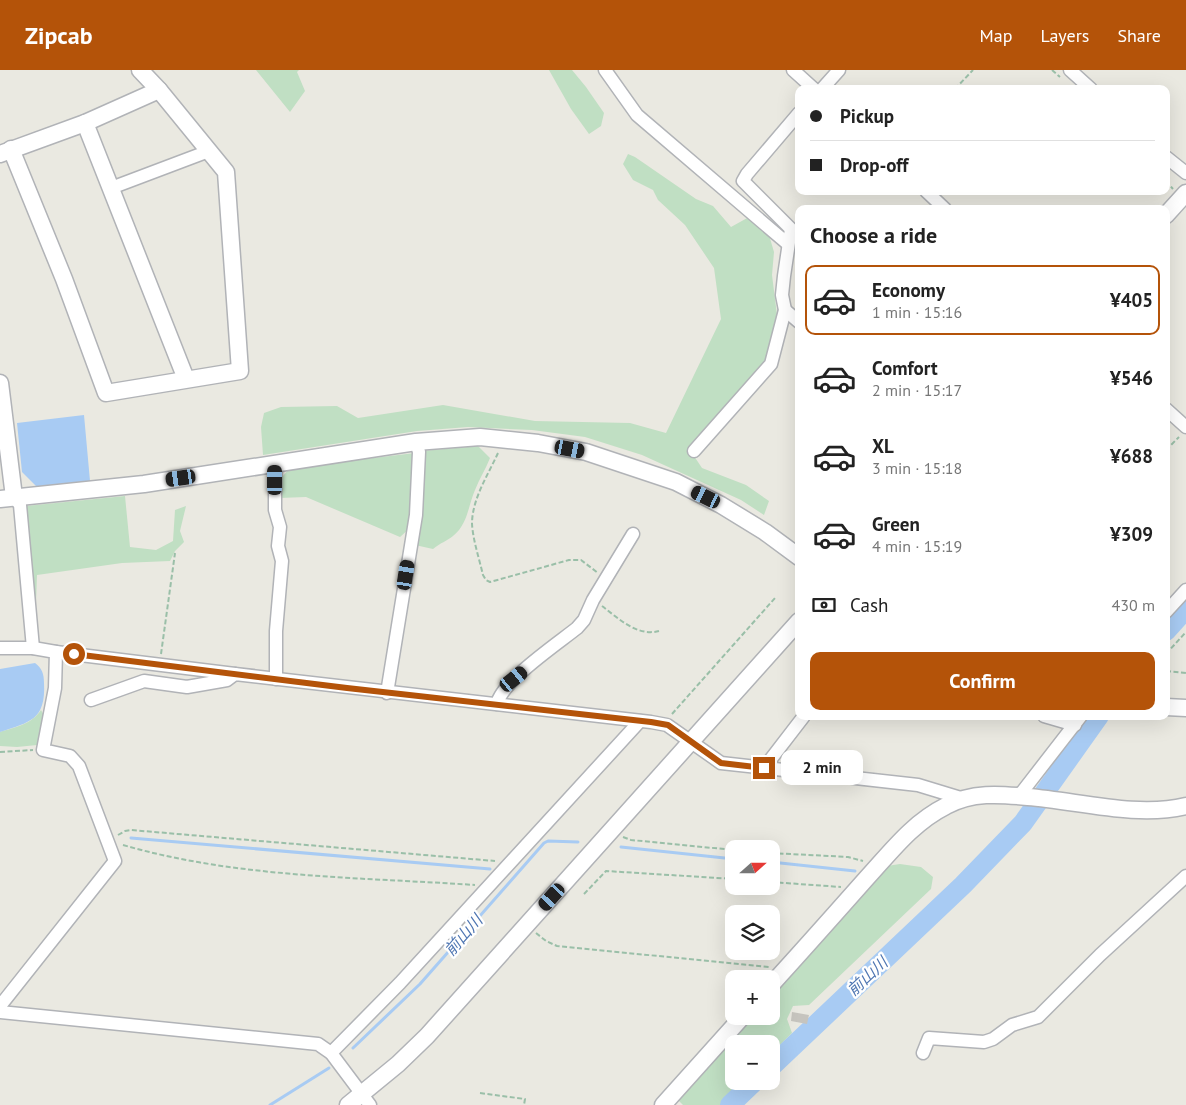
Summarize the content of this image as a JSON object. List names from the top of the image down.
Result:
{
  "water": ["前山川"],
  "north": "right",
  "page": {
    "header": "Zipcab",
    "nav": ["Map", "Layers", "Share"],
    "banner": ["Pickup", "Drop-off"],
    "heading": "Choose a ride",
    "list": [
      {
        "name": "Economy",
        "note": "1 min · 15:16",
        "value": "¥405"
      },
      {
        "name": "Comfort",
        "note": "2 min · 15:17",
        "value": "¥546"
      },
      {
        "name": "XL",
        "note": "3 min · 15:18",
        "value": "¥688"
      },
      {
        "name": "Green",
        "note": "4 min · 15:19",
        "value": "¥309"
      }
    ],
    "pay": ["Cash", "430 m"],
    "buttons": "Confirm",
    "bubble": "2 min",
    "map_buttons": ["+", "−"]
  }
}
